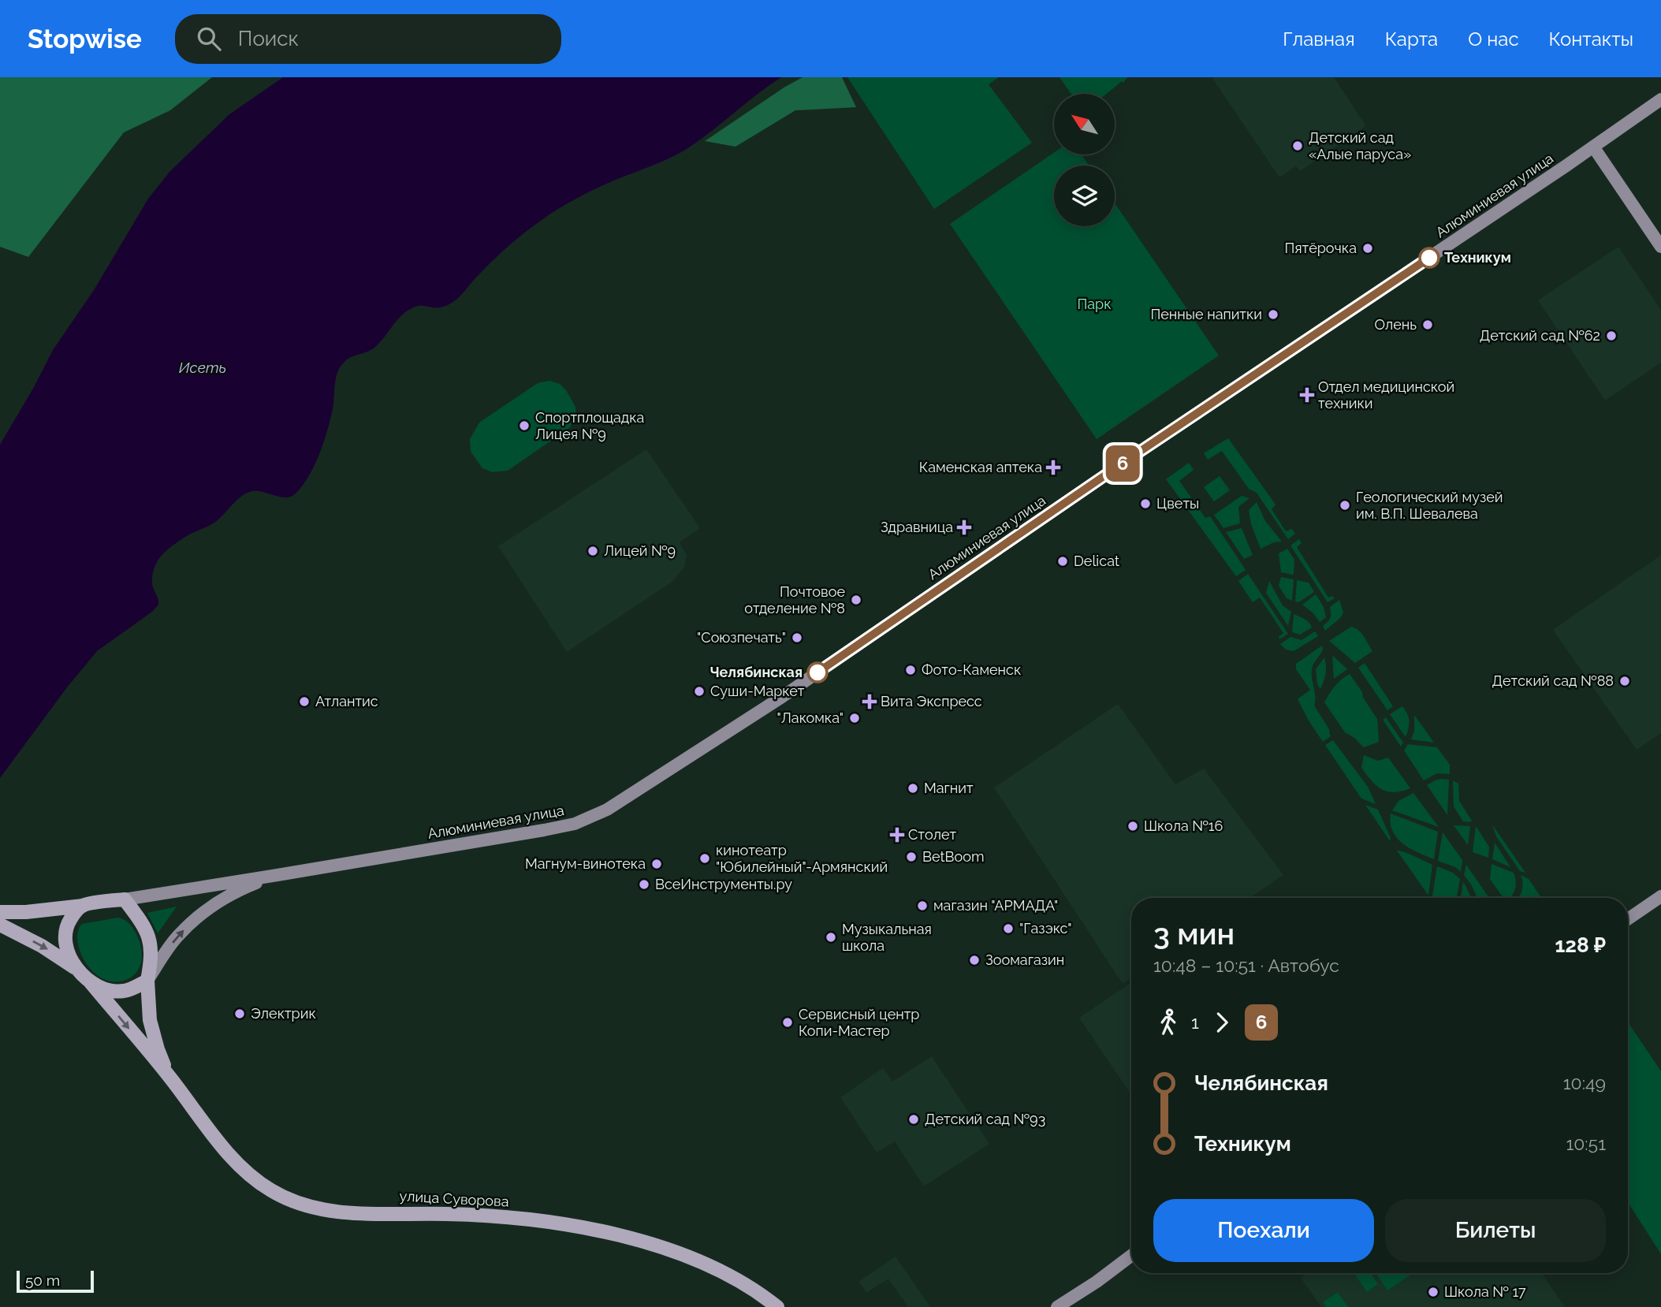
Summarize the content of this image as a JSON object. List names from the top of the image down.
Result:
{
  "streets": {
    "main road": ["Алюминиевая улица", "улица Суворова"]
  },
  "water": ["Исеть"],
  "parks": ["Парк"],
  "places": {
    "other": [
      "Детский сад «Алые паруса»",
      "Пятёрочка",
      "Техникум",
      "Пенные напитки",
      "Олень",
      "Детский сад №62",
      "Спортплощадка Лицея №9",
      "Цветы",
      "Геологический музей им. В.П. Шевалева",
      "Лицей №9",
      "Delicat",
      "Почтовое отделение №8",
      "\"Союзпечать\"",
      "Фото-Каменск",
      "Челябинская",
      "Детский сад №88",
      "Суши-Маркет",
      "Атлантис",
      "\"Лакомка\"",
      "Магнит",
      "Школа №16",
      "BetBoom",
      "кинотеатр \"Юбилейный\"-Армянский",
      "Магнум-винотека",
      "ВсеИнструменты.ру",
      "магазин \"АРМАДА\"",
      "\"Газэкс\"",
      "Музыкальная школа",
      "Зоомагазин",
      "Электрик",
      "Сервисный центр Копи-Мастер",
      "Детский сад №93",
      "Школа № 17"
    ],
    "health": [
      "Отдел медицинской техники",
      "Каменская аптека",
      "Здравница",
      "Вита Экспресс",
      "Столет"
    ]
  },
  "lines": ["bus line 6"],
  "scale_bar": "50 m",
  "north": "top left",
  "page": {
    "header": "Stopwise",
    "search": "Поиск",
    "nav": [
      "Главная",
      "Карта",
      "О нас",
      "Контакты"
    ],
    "on_map": "6",
    "heading": ["3 мин", "10:48 – 10:51 · Автобус", "128 ₽"],
    "legs": ["1", "6"],
    "list": [
      {
        "name": "Челябинская",
        "value": "10:49"
      },
      {
        "name": "Техникум",
        "value": "10:51"
      }
    ],
    "buttons": ["Поехали", "Билеты"],
    "scale": "50 m"
  }
}
